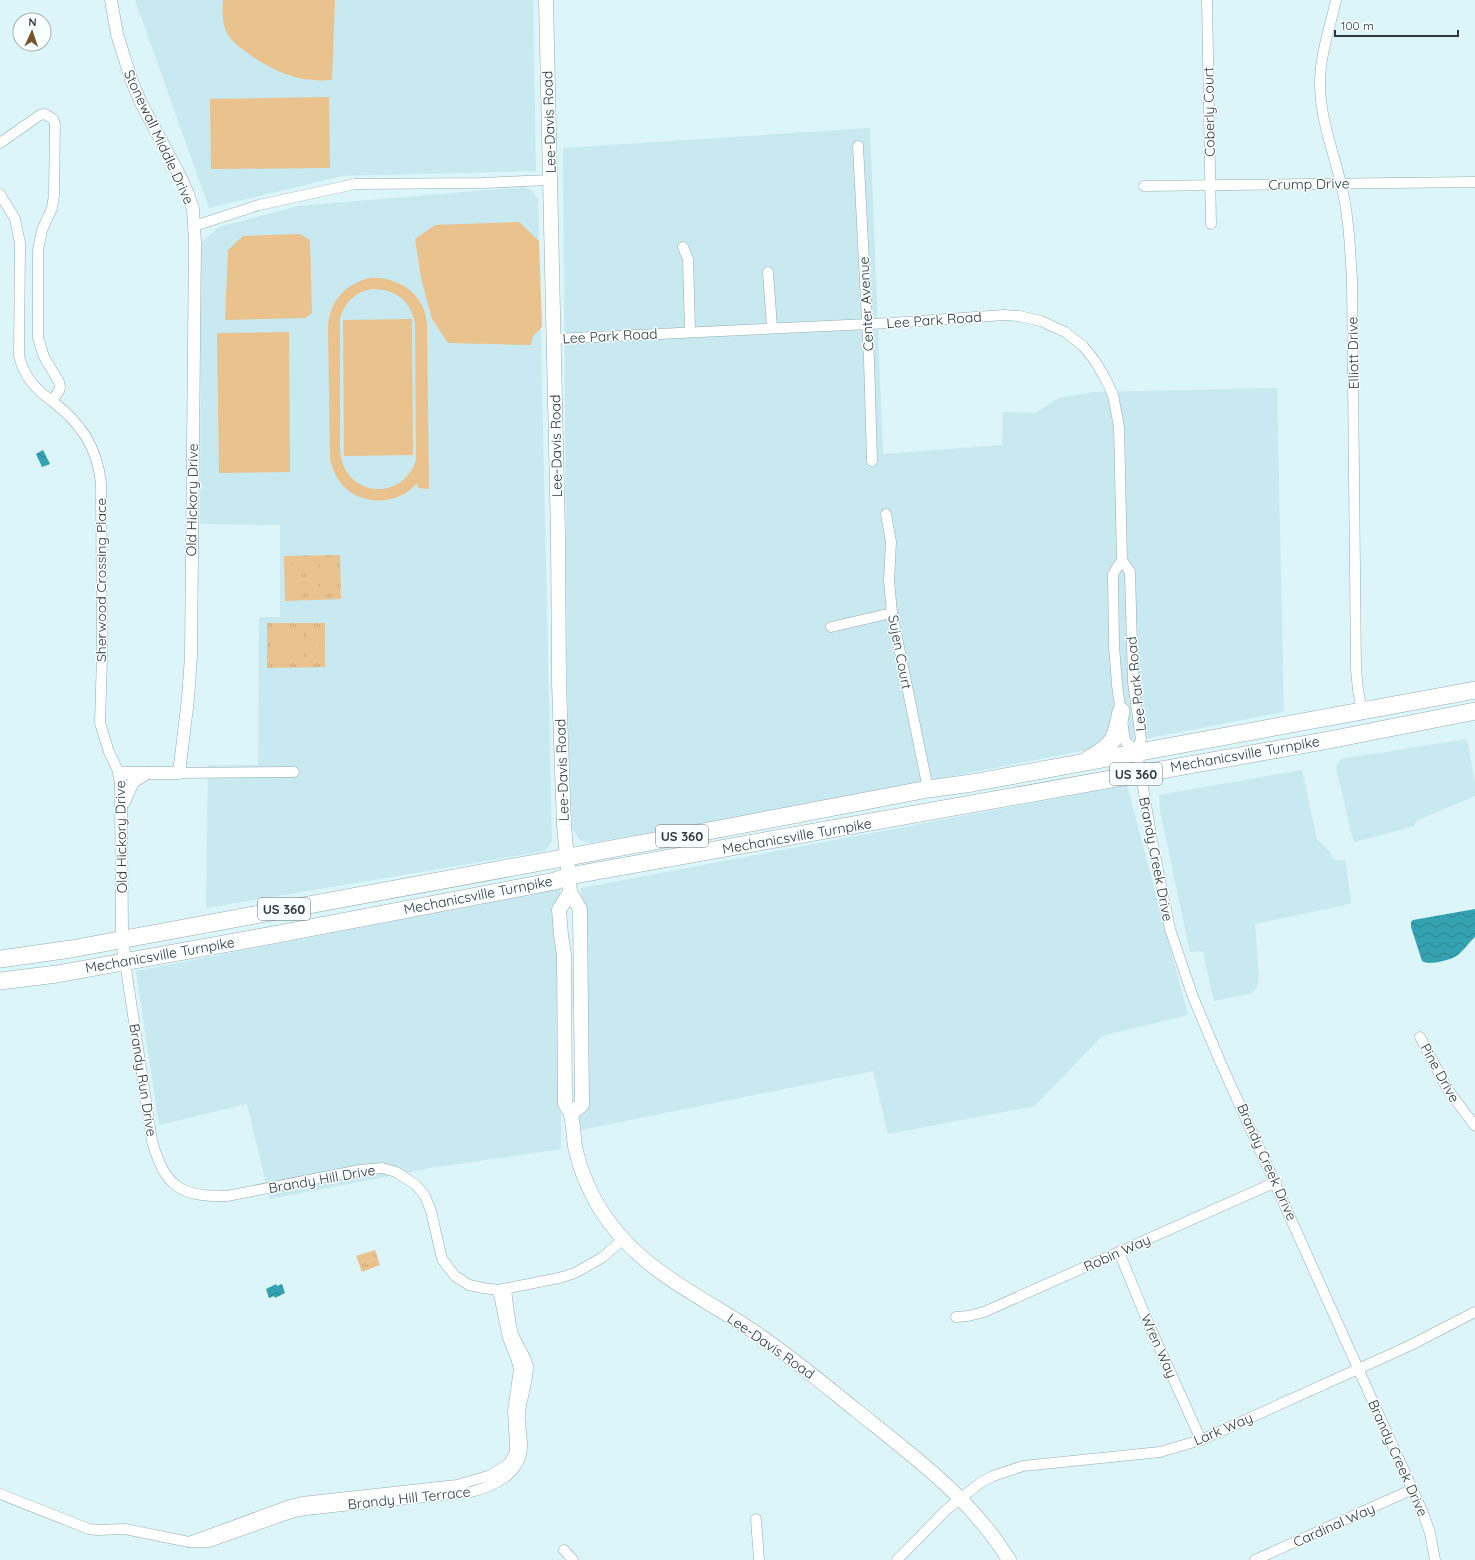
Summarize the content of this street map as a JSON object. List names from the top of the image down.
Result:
{
  "streets": {
    "highway": ["Mechanicsville Turnpike", "US 360"],
    "main road": ["Lee-Davis Road"],
    "street": [
      "Coberly Court",
      "Stonewall Middle Drive",
      "Crump Drive",
      "Center Avenue",
      "Lee Park Road",
      "Elliott Drive",
      "Old Hickory Drive",
      "Sherwood Crossing Place",
      "Sujen Court",
      "Brandy Creek Drive",
      "Pine Drive",
      "Brandy Run Drive",
      "Brandy Hill Drive",
      "Robin Way",
      "Wren Way",
      "Lark Way",
      "Brandy Hill Terrace",
      "Cardinal Way"
    ]
  },
  "crossings": [
    ["Coberly Court", "Crump Drive"],
    ["Lee-Davis Road", "Lee Park Road"],
    ["Lee-Davis Road", "Mechanicsville Turnpike"],
    ["Lee-Davis Road", "Brandy Hill Drive"],
    ["Lee-Davis Road", "Lark Way"],
    ["Stonewall Middle Drive", "Old Hickory Drive"],
    ["Crump Drive", "Elliott Drive"],
    ["Center Avenue", "Lee Park Road"],
    ["Lee Park Road", "Mechanicsville Turnpike"],
    ["Lee Park Road", "Brandy Creek Drive"],
    ["Elliott Drive", "Mechanicsville Turnpike"],
    ["Old Hickory Drive", "Sherwood Crossing Place"],
    ["Old Hickory Drive", "Mechanicsville Turnpike"],
    ["Old Hickory Drive", "Brandy Run Drive"],
    ["Sujen Court", "Mechanicsville Turnpike"],
    ["Mechanicsville Turnpike", "Brandy Creek Drive"],
    ["Mechanicsville Turnpike", "Brandy Run Drive"],
    ["Brandy Creek Drive", "Robin Way"],
    ["Brandy Creek Drive", "Lark Way"],
    ["Brandy Creek Drive", "Cardinal Way"],
    ["Brandy Run Drive", "Brandy Hill Drive"],
    ["Brandy Hill Drive", "Brandy Hill Terrace"],
    ["Robin Way", "Wren Way"],
    ["Wren Way", "Lark Way"]
  ],
  "scale_bar": "100 m",
  "north": "top"
}
